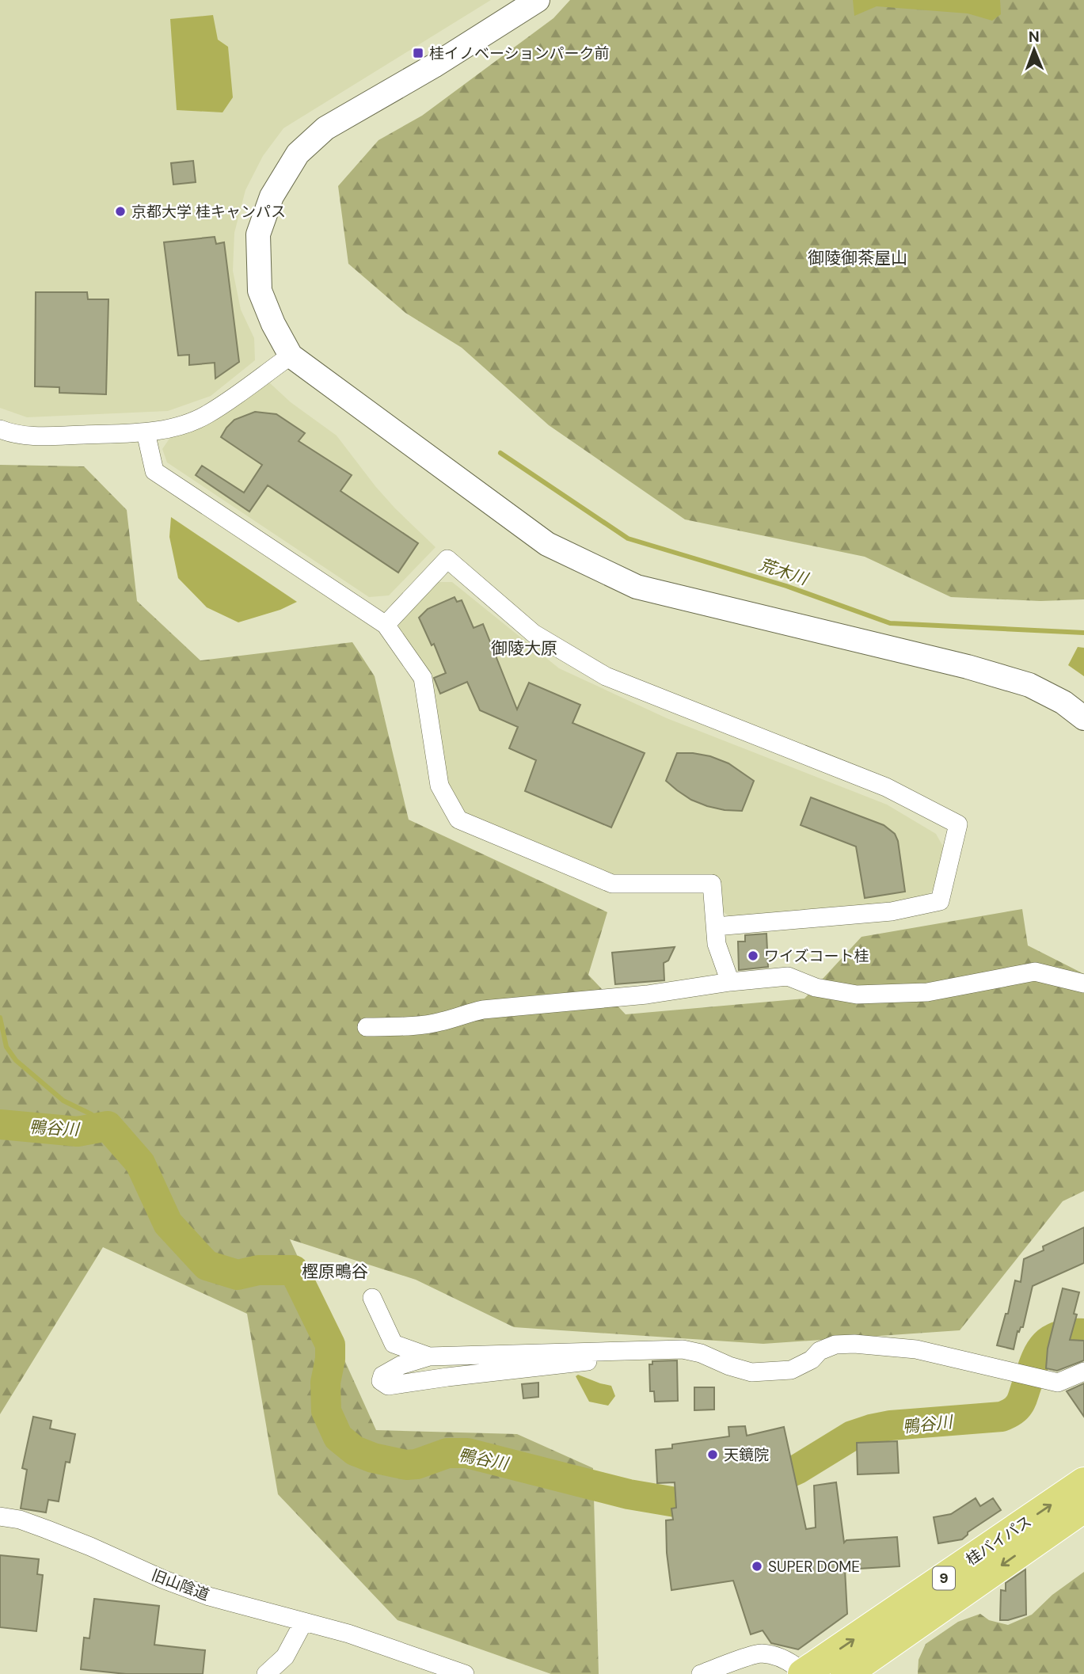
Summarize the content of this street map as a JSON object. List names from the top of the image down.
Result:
{
  "streets": {
    "highway": ["桂バイパス", "9"],
    "street": ["旧山陰道"]
  },
  "districts": ["御陵御茶屋山", "御陵大原", "樫原鴫谷"],
  "water": ["荒木川", "鴨谷川"],
  "places": {
    "transit": ["桂イノベーションパーク前"],
    "other": [
      "京都大学 桂キャンパス",
      "ワイズコート桂",
      "天鏡院",
      "SUPER DOME"
    ]
  },
  "north": "top"
}
